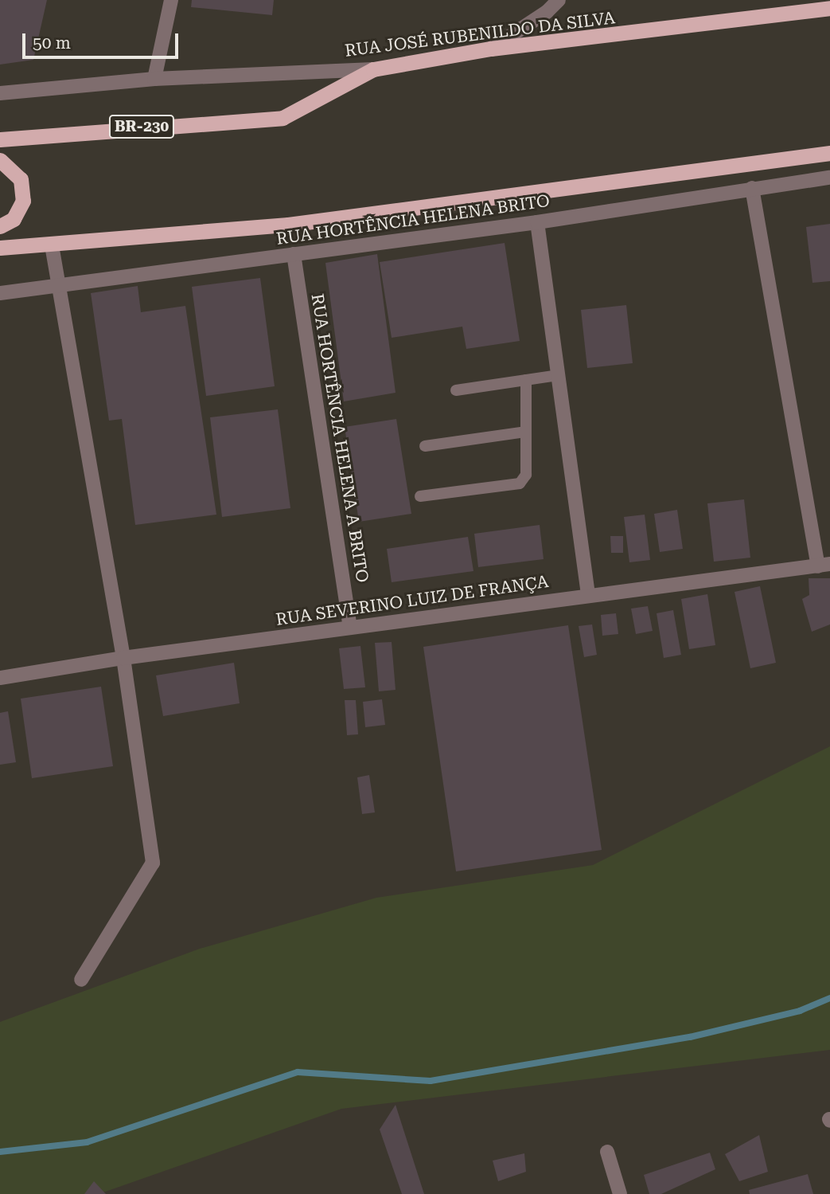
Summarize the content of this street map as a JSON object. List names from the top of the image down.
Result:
{
  "streets": {
    "highway": ["RUA JOSÉ RUBENILDO DA SILVA", "BR-230", "RUA HORTÊNCIA HELENA BRITO"],
    "street": ["RUA HORTÊNCIA HELENA A BRITO", "RUA SEVERINO LUIZ DE FRANÇA"]
  },
  "crossings": [
    ["RUA JOSÉ RUBENILDO DA SILVA", "BR-230"],
    ["RUA HORTÊNCIA HELENA BRITO", "RUA HORTÊNCIA HELENA A BRITO"],
    ["RUA HORTÊNCIA HELENA A BRITO", "RUA SEVERINO LUIZ DE FRANÇA"]
  ],
  "scale_bar": "50 m"
}
